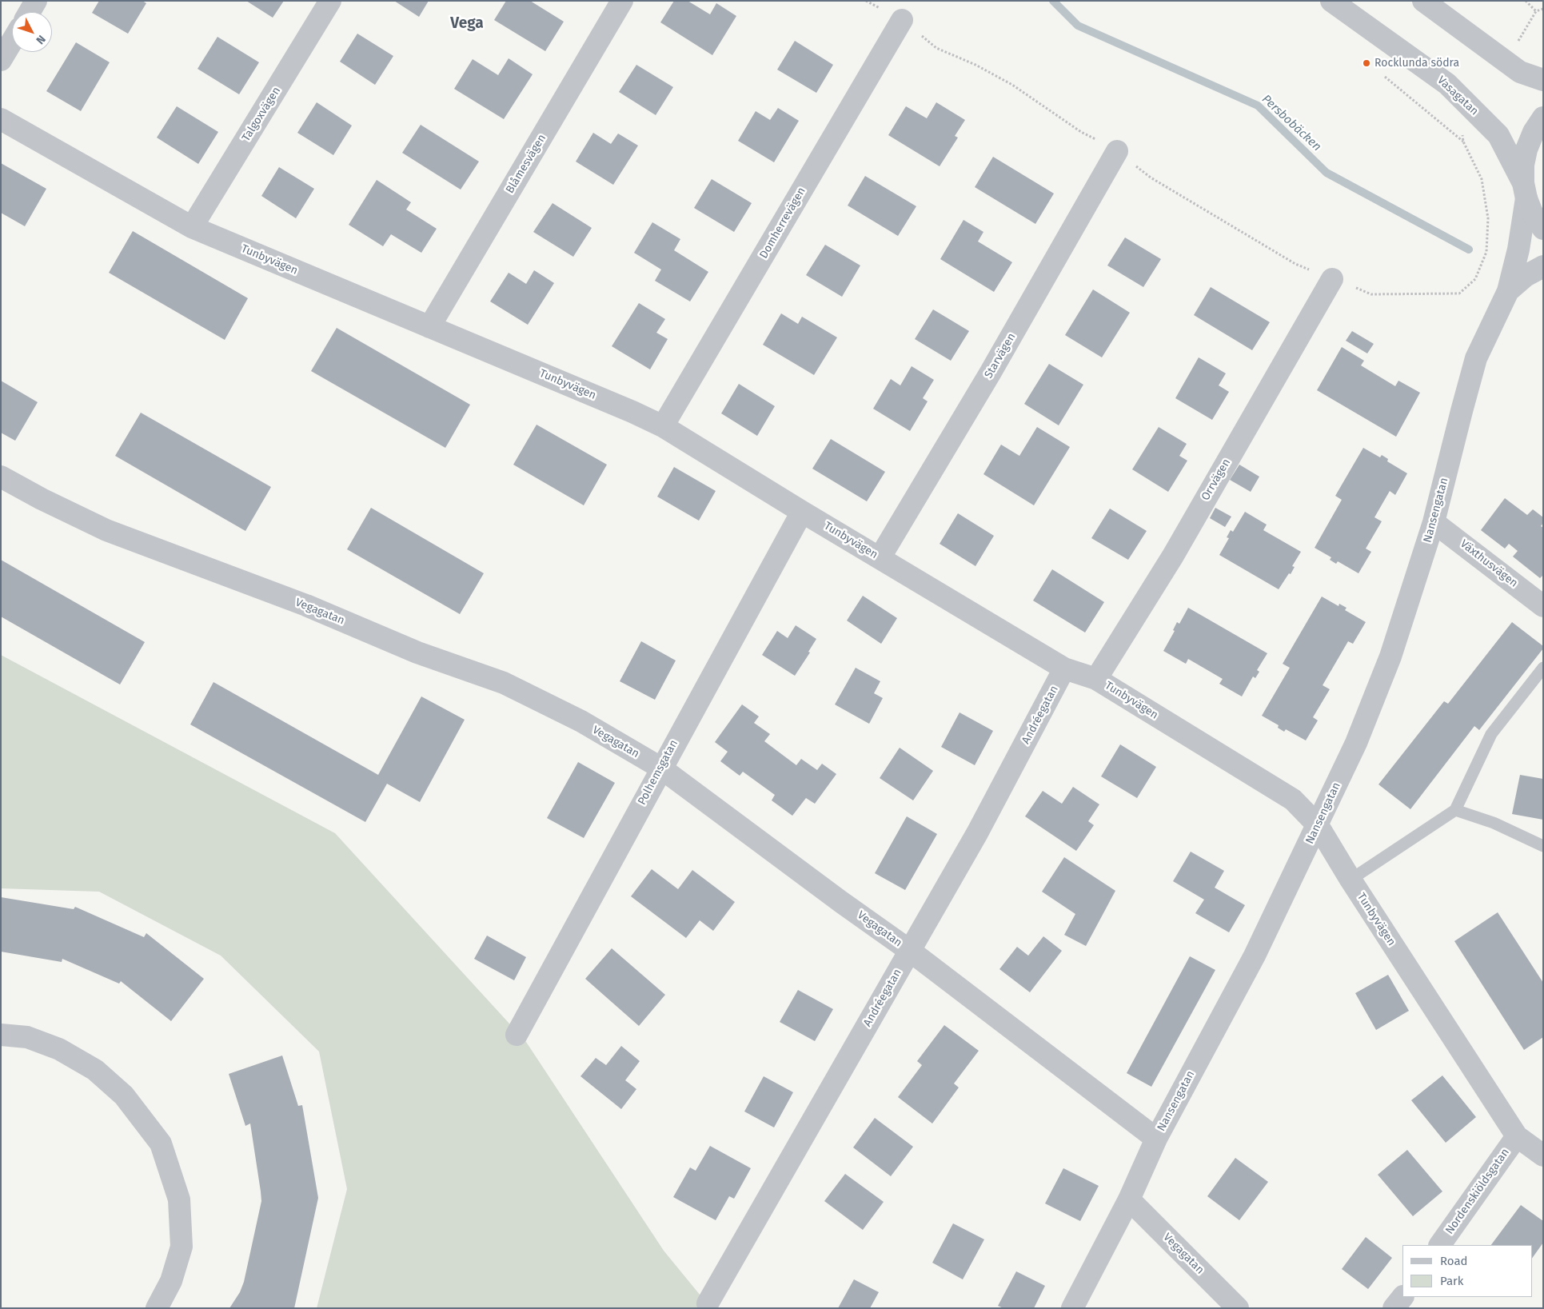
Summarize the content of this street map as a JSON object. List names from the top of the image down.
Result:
{
  "streets": {
    "street": [
      "Vasagatan",
      "Talgoxvägen",
      "Blåmesvägen",
      "Domherrevägen",
      "Tunbyvägen",
      "Starvägen",
      "Orrvägen",
      "Nansengatan",
      "Växthusvägen",
      "Vegagatan",
      "Andréegatan",
      "Polhemsgatan",
      "Nordenskiöldsgatan"
    ]
  },
  "crossings": [
    ["Vasagatan", "Nansengatan"],
    ["Talgoxvägen", "Tunbyvägen"],
    ["Blåmesvägen", "Tunbyvägen"],
    ["Domherrevägen", "Tunbyvägen"],
    ["Tunbyvägen", "Starvägen"],
    ["Tunbyvägen", "Orrvägen"],
    ["Tunbyvägen", "Nansengatan"],
    ["Tunbyvägen", "Andréegatan"],
    ["Tunbyvägen", "Polhemsgatan"],
    ["Tunbyvägen", "Nordenskiöldsgatan"],
    ["Nansengatan", "Växthusvägen"],
    ["Nansengatan", "Vegagatan"],
    ["Vegagatan", "Andréegatan"],
    ["Vegagatan", "Polhemsgatan"]
  ],
  "districts": ["Vega"],
  "water": ["Persbobäcken"],
  "places": ["Rocklunda södra"],
  "legend": ["Road", "Park"],
  "north": "bottom right"
}
